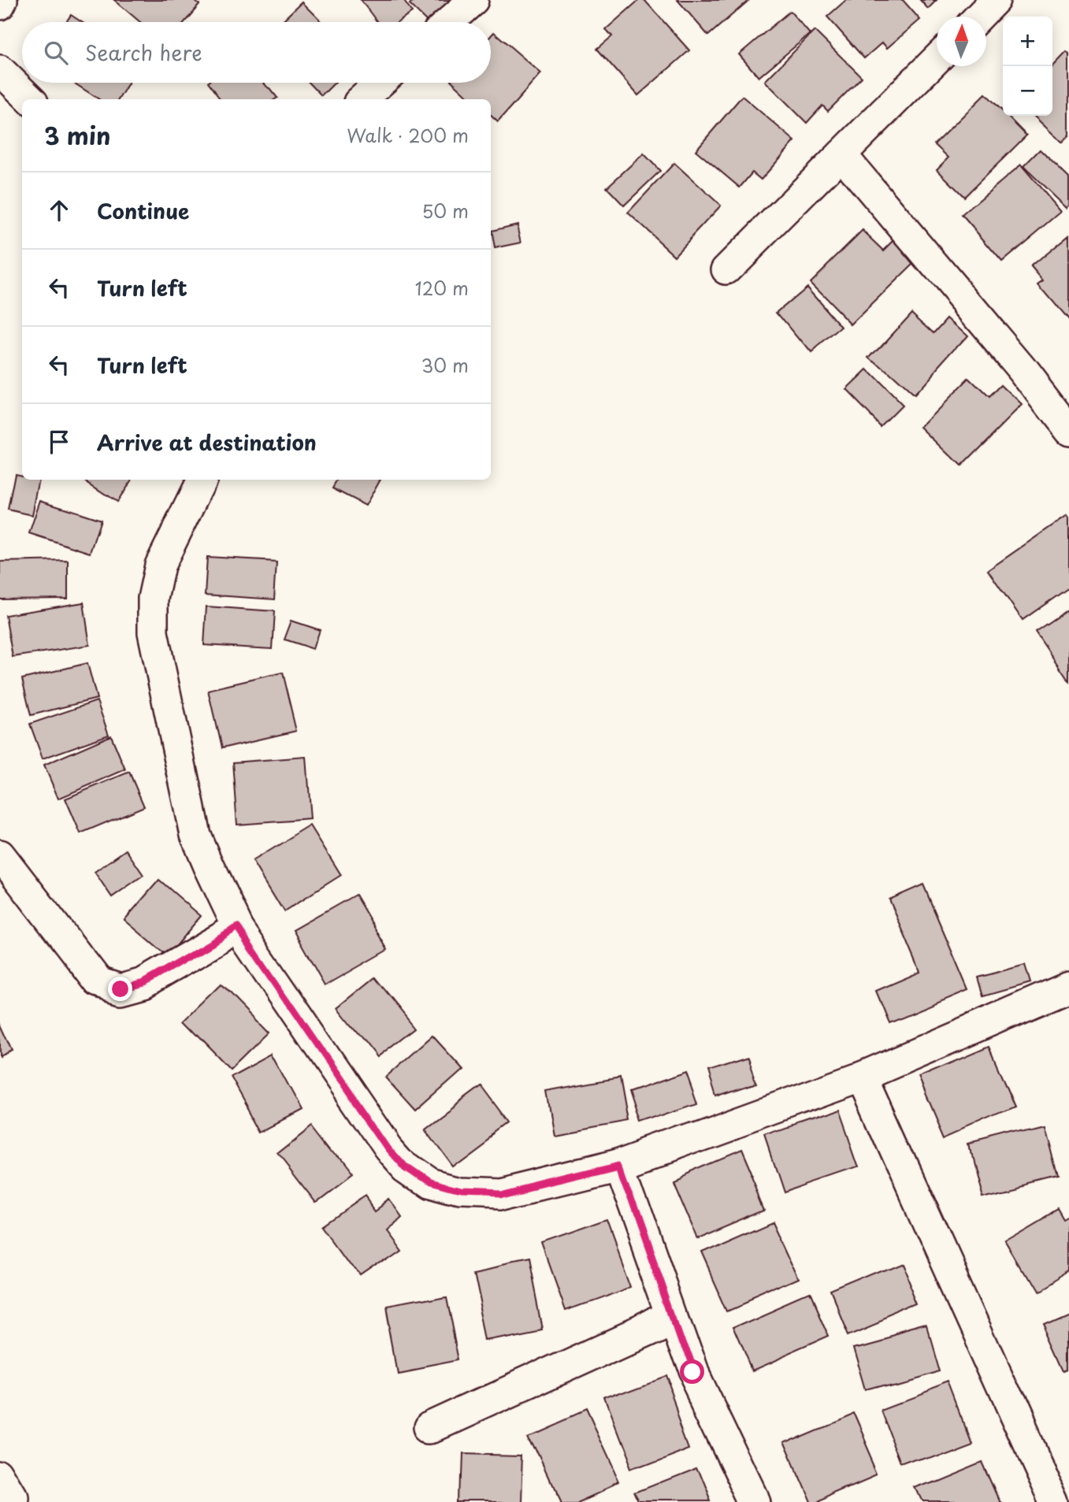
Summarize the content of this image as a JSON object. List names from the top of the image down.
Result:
{
  "north": "top",
  "page": {
    "map_buttons": ["+", "−"],
    "search": "Search here",
    "heading": ["3 min", "Walk · 200 m"],
    "list": [
      ["Continue", "50 m"],
      ["Turn left", "120 m"],
      ["Turn left", "30 m"],
      "Arrive at destination"
    ]
  }
}
